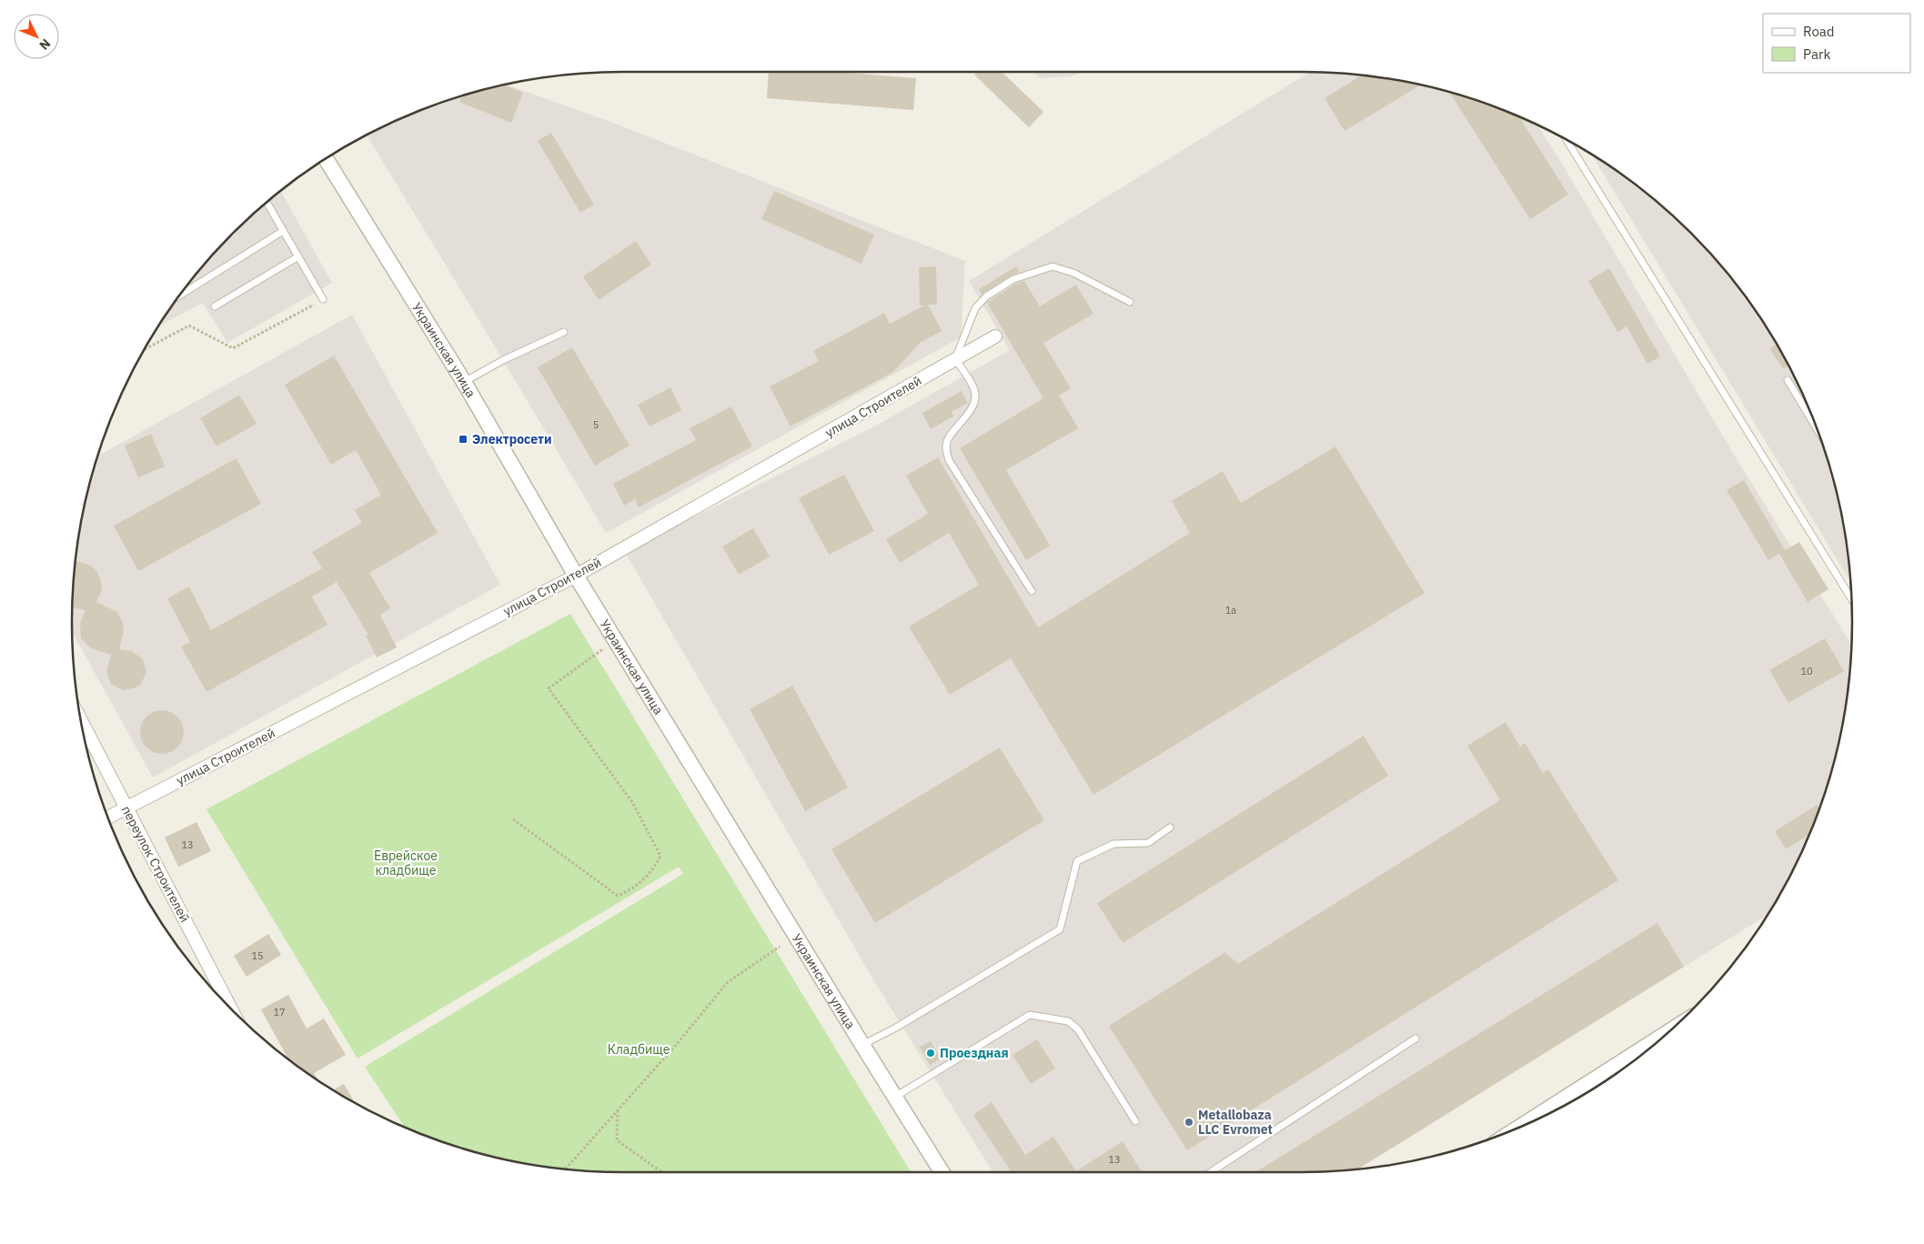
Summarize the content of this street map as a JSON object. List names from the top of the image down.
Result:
{
  "streets": {
    "street": ["Украинская улица", "улица Строителей", "переулок Строителей"]
  },
  "crossings": [
    ["Украинская улица", "улица Строителей"],
    ["улица Строителей", "переулок Строителей"]
  ],
  "parks": ["Еврейское кладбище", "Кладбище"],
  "places": {
    "transit": ["Электросети"],
    "other": ["Проездная", "Metallobaza LLC Evromet"]
  },
  "house_numbers": [
    "5",
    "1а",
    "10",
    "13",
    "15",
    "17",
    "13"
  ],
  "legend": ["Road", "Park"],
  "north": "bottom right"
}
